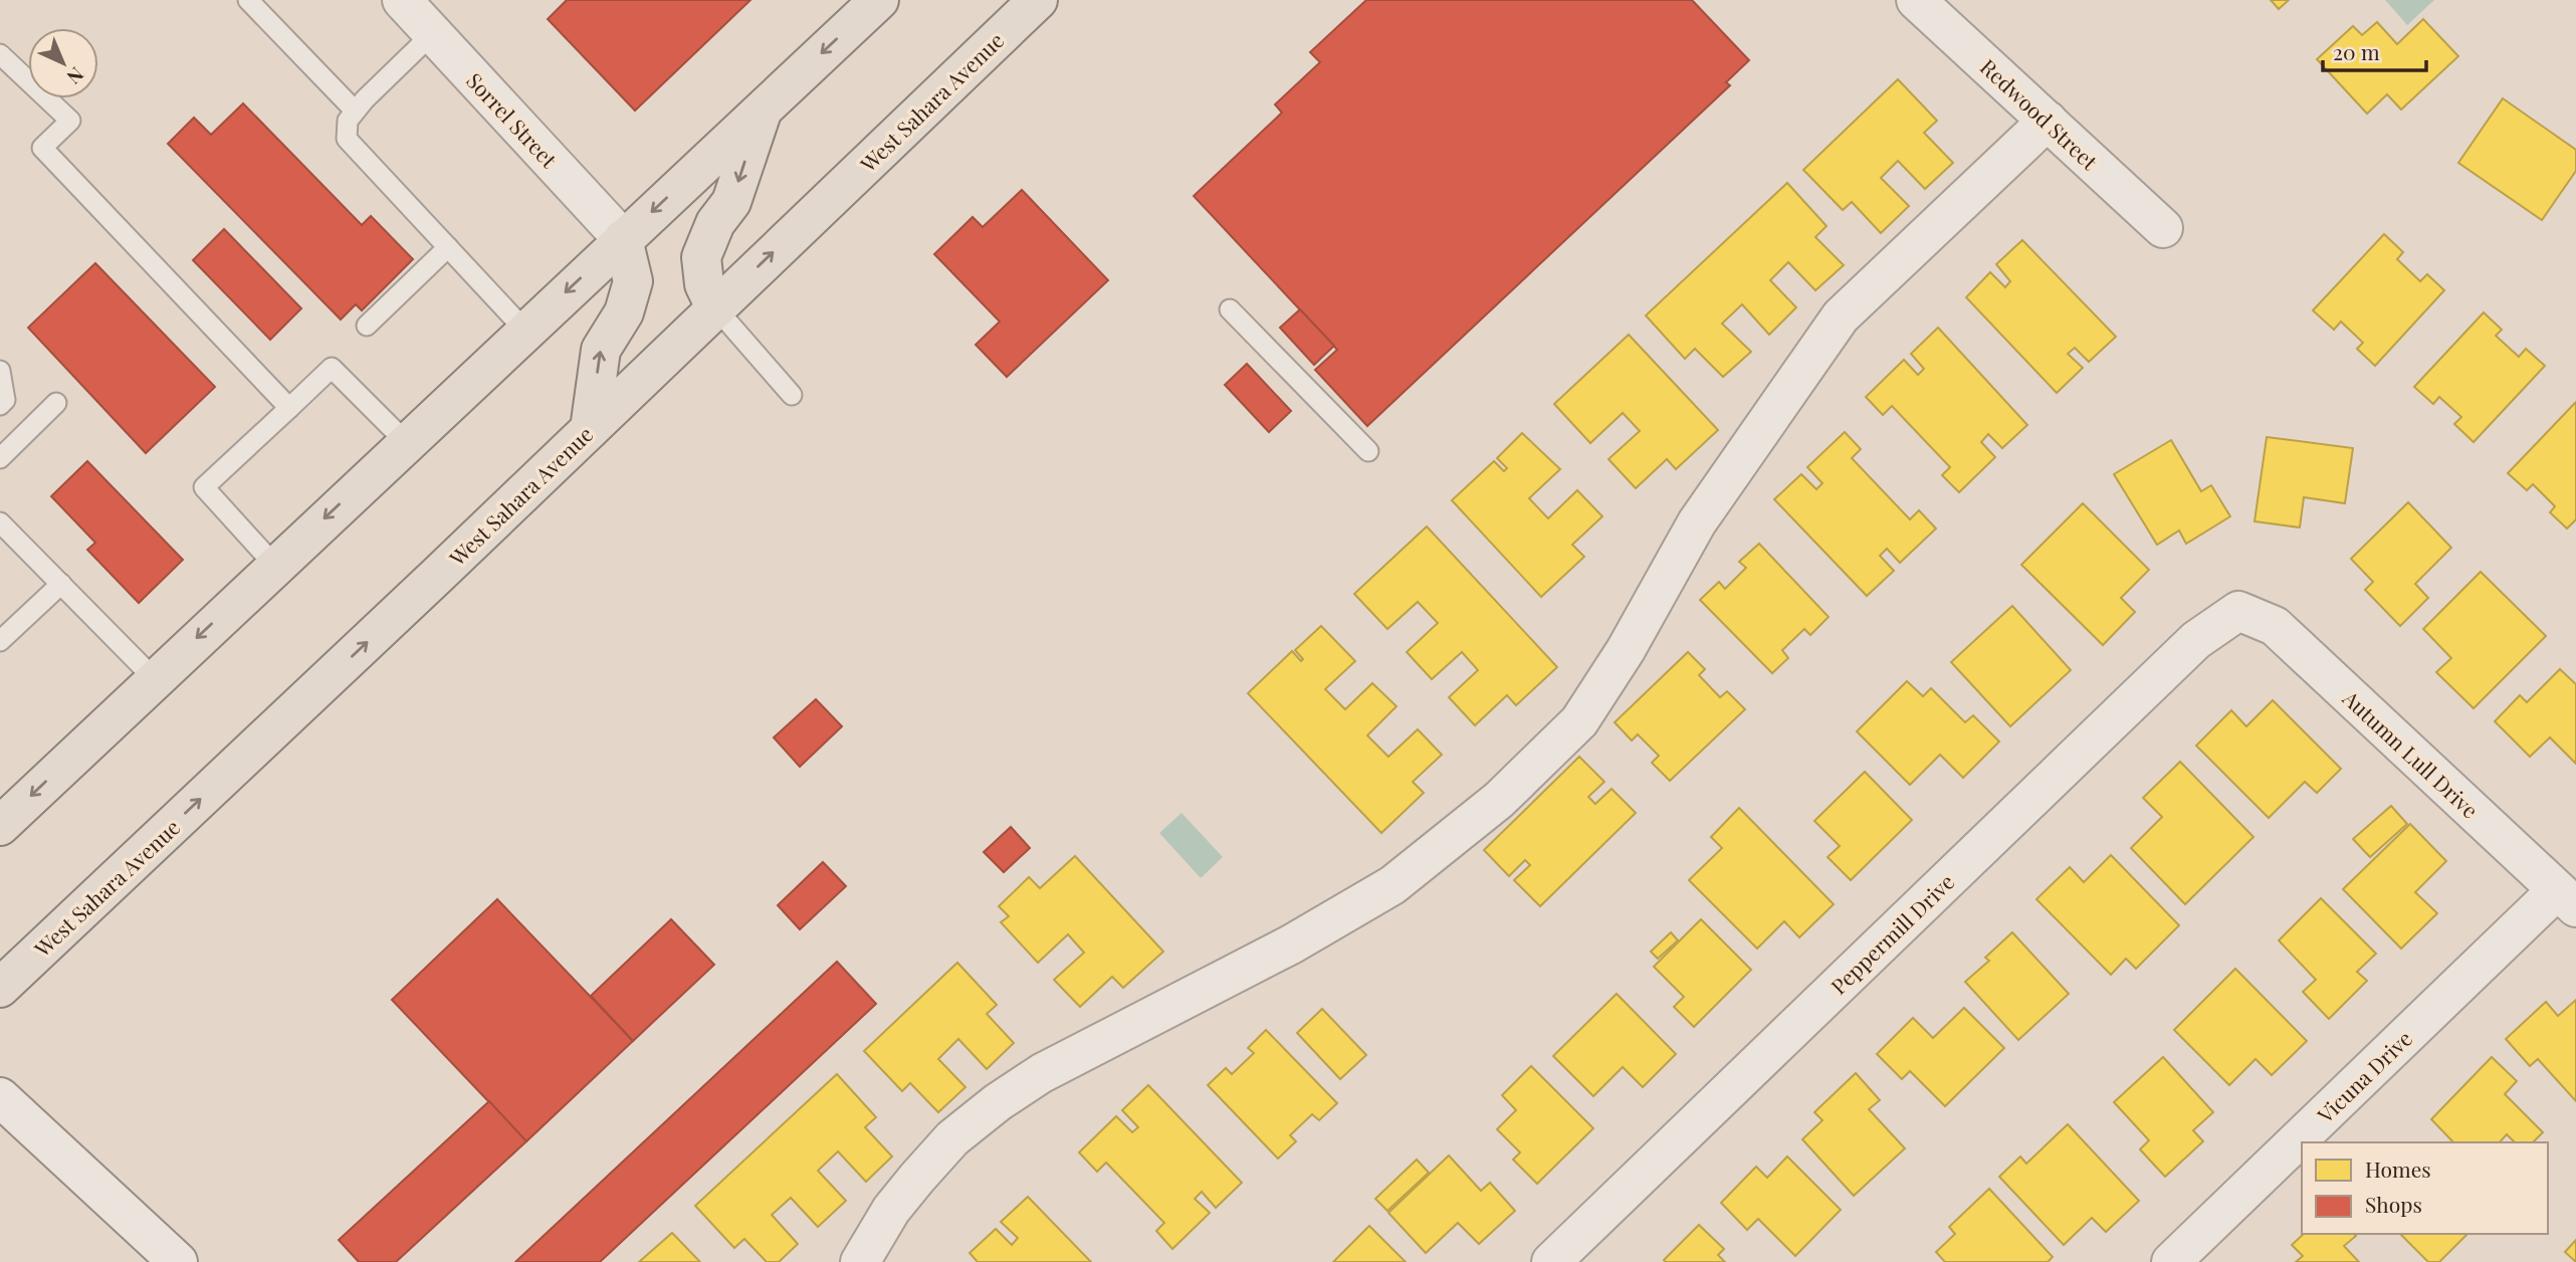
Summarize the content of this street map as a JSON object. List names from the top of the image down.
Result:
{
  "streets": {
    "main road": ["West Sahara Avenue"],
    "street": [
      "Redwood Street",
      "Sorrel Street",
      "Autumn Lull Drive",
      "Peppermill Drive",
      "Vicuna Drive"
    ]
  },
  "crossings": [
    ["Autumn Lull Drive", "Peppermill Drive"],
    ["Autumn Lull Drive", "Vicuna Drive"]
  ],
  "legend": ["Homes", "Shops"],
  "scale_bar": "20 m",
  "north": "bottom right"
}
